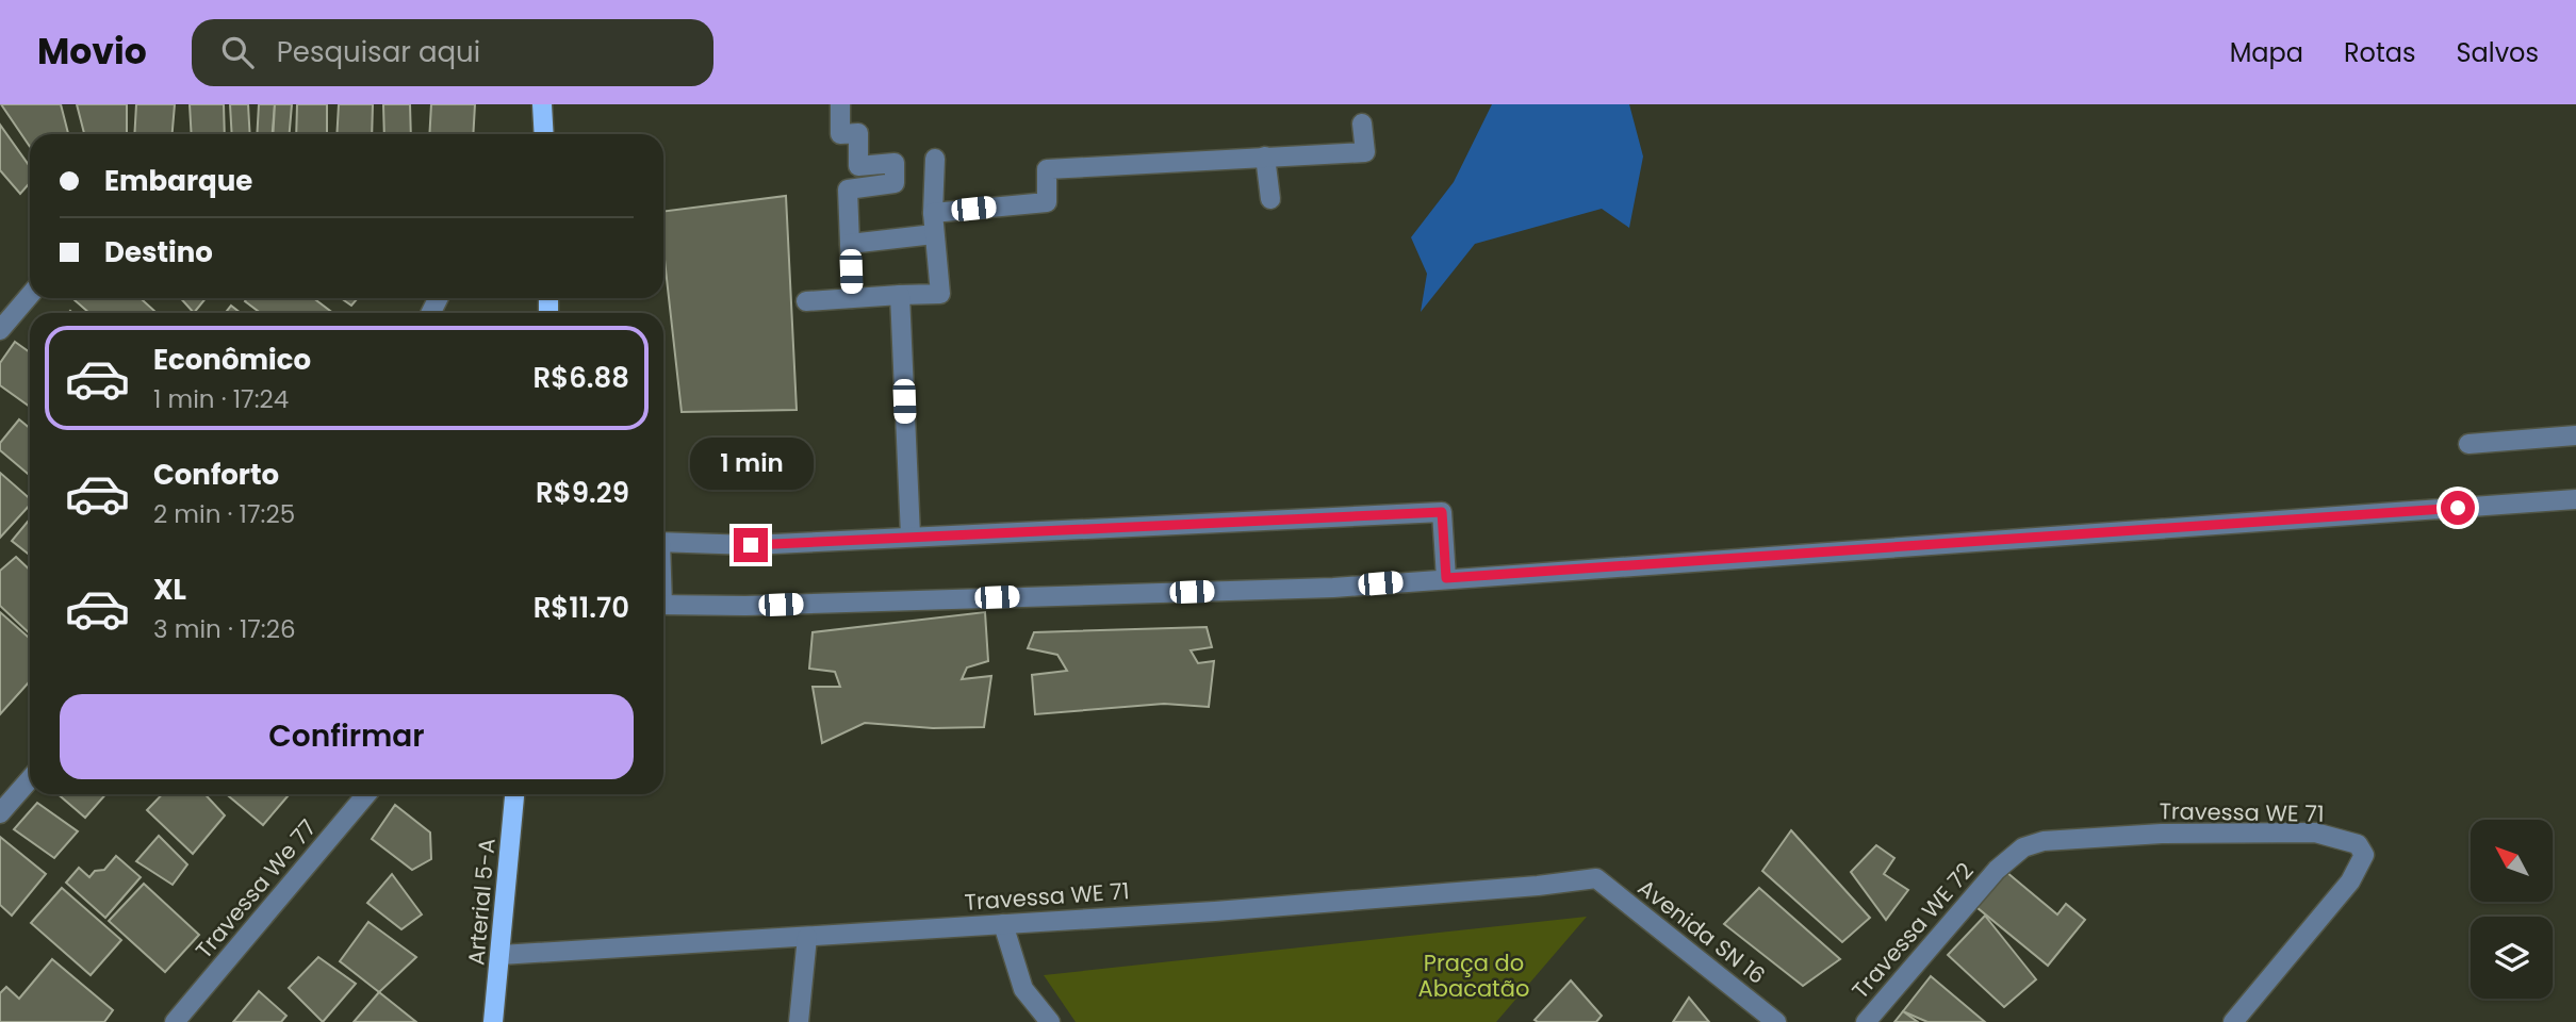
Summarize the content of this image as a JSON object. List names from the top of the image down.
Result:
{
  "streets": {
    "main road": ["Arterial 5-A"],
    "street": [
      "Travessa WE 71",
      "Travessa We 77",
      "Travessa WE 72",
      "Avenida SN 16"
    ]
  },
  "crossings": [
    ["Travessa WE 71", "Arterial 5-A"],
    ["Travessa WE 71", "Travessa WE 72"],
    ["Travessa WE 71", "Avenida SN 16"]
  ],
  "parks": ["Praça do Abacatão"],
  "north": "top left",
  "page": {
    "header": "Movio",
    "search": "Pesquisar aqui",
    "nav": ["Mapa", "Rotas", "Salvos"],
    "banner": ["Embarque", "Destino"],
    "list": [
      {
        "name": "Econômico",
        "note": "1 min · 17:24",
        "value": "R$6.88"
      },
      {
        "name": "Conforto",
        "note": "2 min · 17:25",
        "value": "R$9.29"
      },
      {
        "name": "XL",
        "note": "3 min · 17:26",
        "value": "R$11.70"
      }
    ],
    "bubble": "1 min",
    "buttons": "Confirmar"
  }
}
